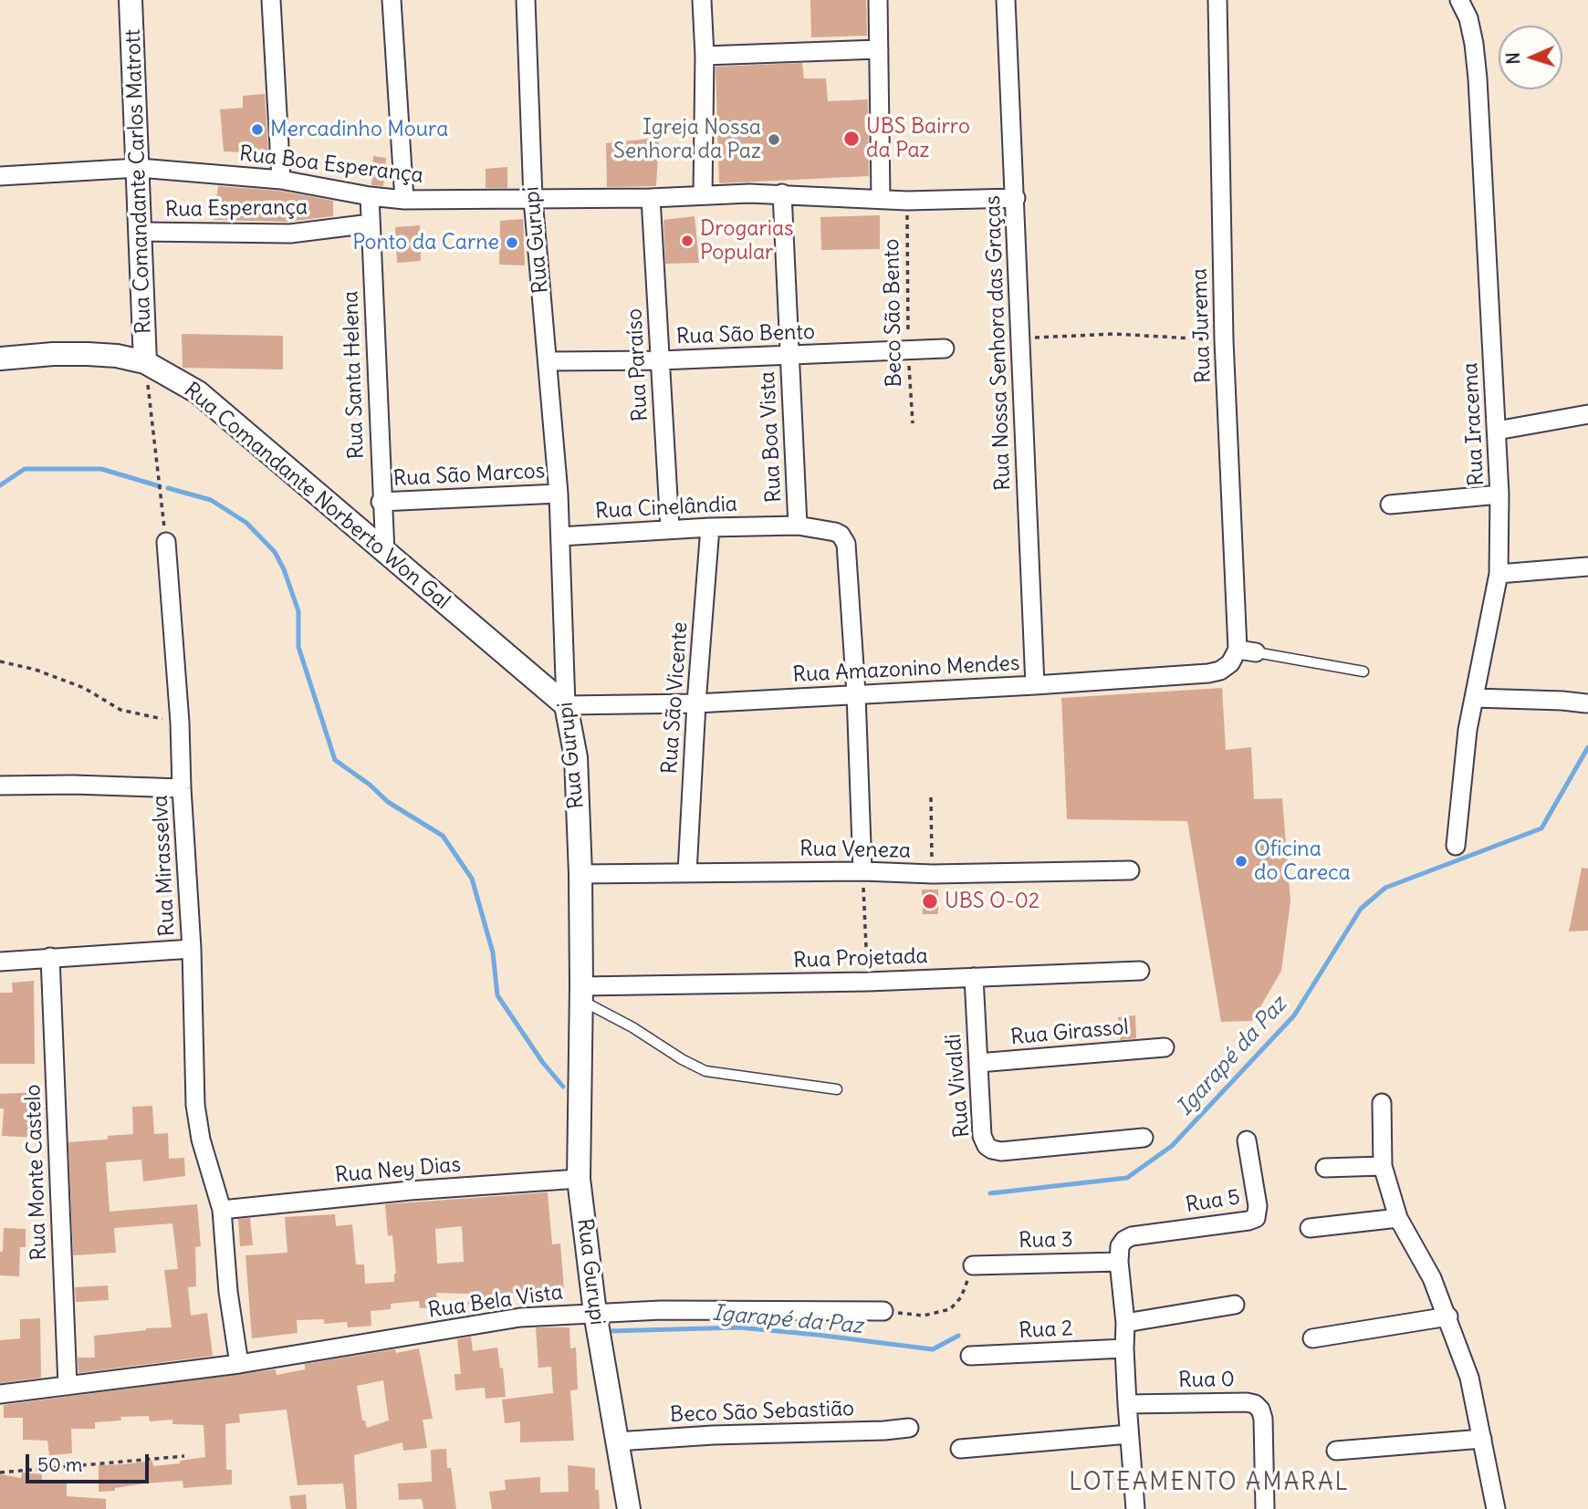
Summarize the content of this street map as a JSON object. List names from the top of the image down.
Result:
{
  "streets": {
    "street": [
      "Rua Boa Esperança",
      "Rua Comandante Carlos Matrott",
      "Rua Esperança",
      "Rua Gurupi",
      "Rua Jurema",
      "Rua São Bento",
      "Rua Nossa Senhora das Graças",
      "Rua Paraíso",
      "Rua Santa Helena",
      "Rua Iracema",
      "Rua Boa Vista",
      "Rua São Marcos",
      "Rua Comandante Norberto Won Gal",
      "Rua Cinelândia",
      "Rua Amazonino Mendes",
      "Rua São Vicente",
      "Rua Veneza",
      "Rua Mirasselva",
      "Rua Projetada",
      "Rua Girassol",
      "Rua Vivaldi",
      "Rua Ney Dias",
      "Rua Monte Castelo",
      "Rua 5",
      "Rua 3",
      "Rua Bela Vista",
      "Rua 2",
      "Rua 0",
      "Beco São Sebastião"
    ],
    "path": ["Beco São Bento"]
  },
  "crossings": [
    ["Rua Boa Esperança", "Rua Comandante Carlos Matrott"],
    ["Rua Boa Esperança", "Rua Gurupi"],
    ["Rua Boa Esperança", "Beco São Bento"],
    ["Rua Boa Esperança", "Rua Nossa Senhora das Graças"],
    ["Rua Boa Esperança", "Rua Paraíso"],
    ["Rua Boa Esperança", "Rua Santa Helena"],
    ["Rua Boa Esperança", "Rua Boa Vista"],
    ["Rua Comandante Carlos Matrott", "Rua Esperança"],
    ["Rua Comandante Carlos Matrott", "Rua Comandante Norberto Won Gal"],
    ["Rua Esperança", "Rua Santa Helena"],
    ["Rua Gurupi", "Rua São Bento"],
    ["Rua Gurupi", "Rua São Marcos"],
    ["Rua Gurupi", "Rua Comandante Norberto Won Gal"],
    ["Rua Gurupi", "Rua Cinelândia"],
    ["Rua Gurupi", "Rua Amazonino Mendes"],
    ["Rua Gurupi", "Rua Veneza"],
    ["Rua Gurupi", "Rua Projetada"],
    ["Rua Gurupi", "Rua Ney Dias"],
    ["Rua Gurupi", "Rua Bela Vista"],
    ["Rua Gurupi", "Beco São Sebastião"],
    ["Beco São Bento", "Rua São Bento"],
    ["Rua Jurema", "Rua Amazonino Mendes"],
    ["Rua São Bento", "Rua Paraíso"],
    ["Rua São Bento", "Rua Boa Vista"],
    ["Rua Nossa Senhora das Graças", "Rua Amazonino Mendes"],
    ["Rua Paraíso", "Rua Cinelândia"],
    ["Rua Santa Helena", "Rua São Marcos"],
    ["Rua Santa Helena", "Rua Comandante Norberto Won Gal"],
    ["Rua Boa Vista", "Rua Cinelândia"],
    ["Rua Comandante Norberto Won Gal", "Rua Amazonino Mendes"],
    ["Rua Cinelândia", "Rua Amazonino Mendes"],
    ["Rua Cinelândia", "Rua São Vicente"],
    ["Rua Amazonino Mendes", "Rua São Vicente"],
    ["Rua São Vicente", "Rua Veneza"],
    ["Rua Mirasselva", "Rua Ney Dias"],
    ["Rua Mirasselva", "Rua Bela Vista"],
    ["Rua Projetada", "Rua Vivaldi"],
    ["Rua Girassol", "Rua Vivaldi"],
    ["Rua Monte Castelo", "Rua Bela Vista"],
    ["Rua 5", "Rua 3"]
  ],
  "districts": ["LOTEAMENTO AMARAL"],
  "water": ["Igarapé da Paz"],
  "places": [
    "Mercadinho Moura",
    "UBS Bairro da Paz",
    "Igreja Nossa Senhora da Paz",
    "Drogarias Popular",
    "Ponto da Carne",
    "Oficina do Careca",
    "UBS O-02"
  ],
  "scale_bar": "50 m",
  "north": "left"
}
